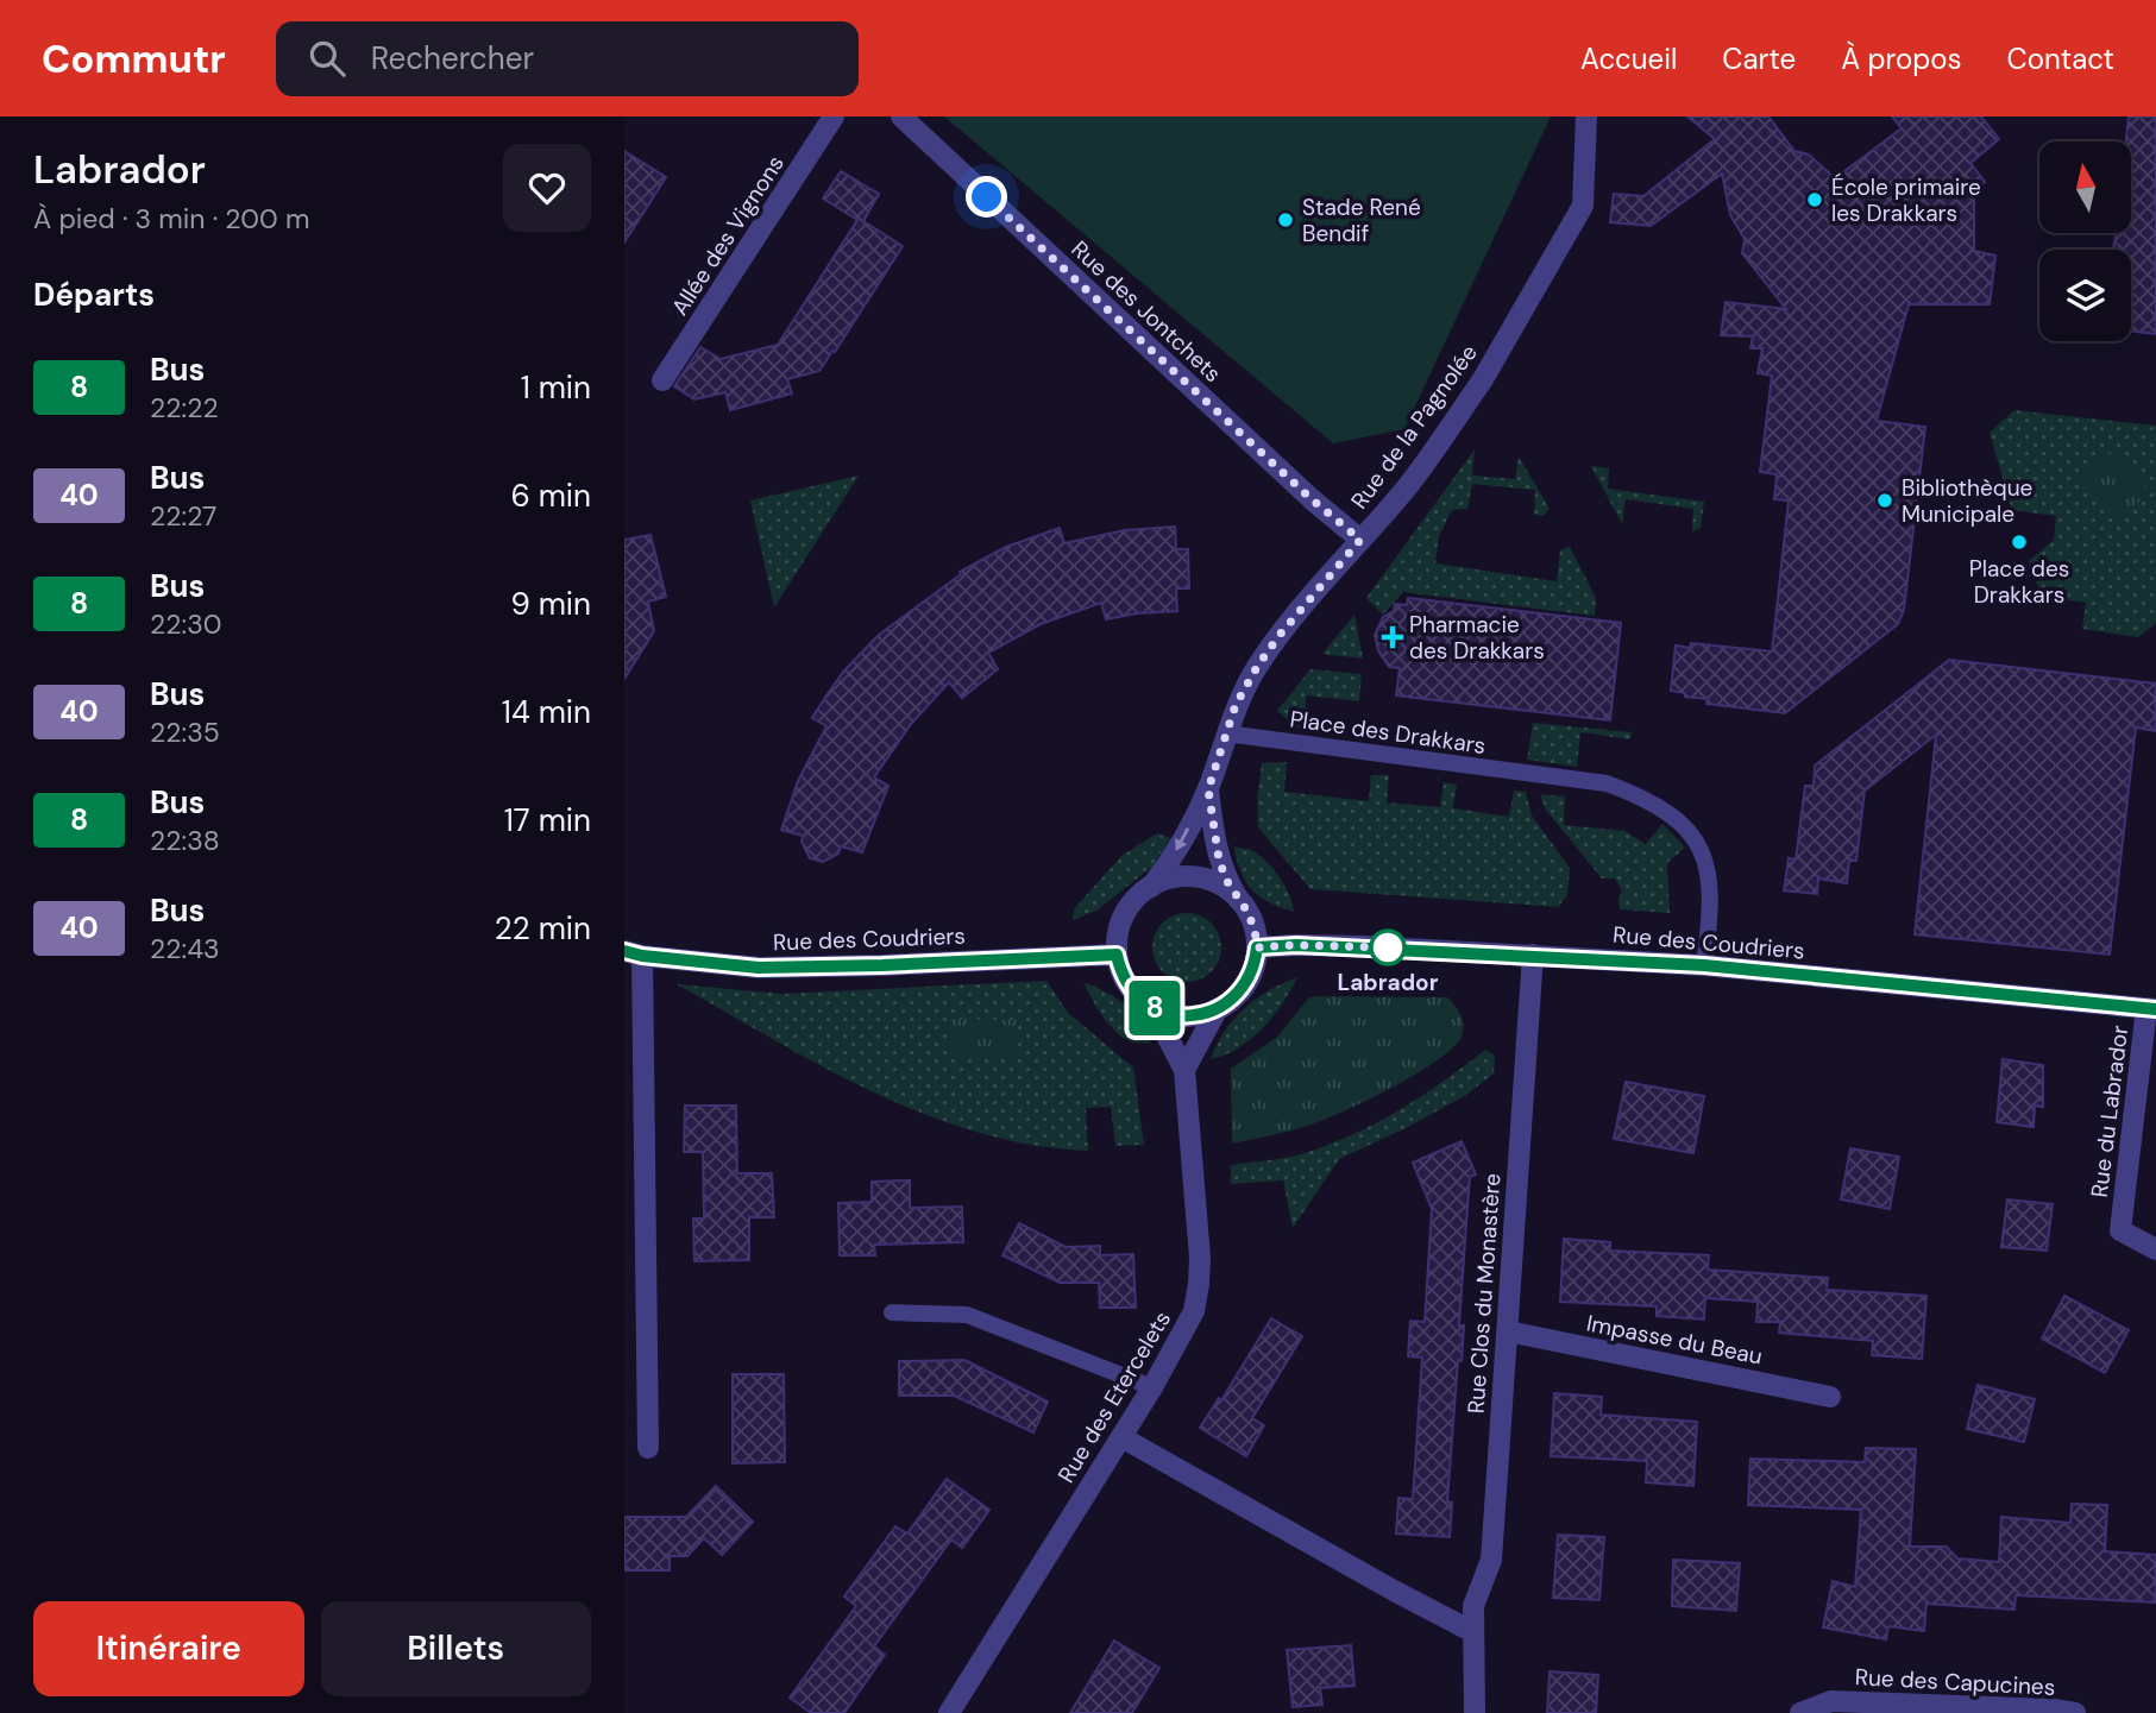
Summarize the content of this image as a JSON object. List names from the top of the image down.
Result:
{
  "streets": {
    "street": [
      "Allée des Vignons",
      "Rue des Jontchets",
      "Rue de la Pagnolée",
      "Rue des Coudriers",
      "Rue du Labrador",
      "Rue Clos du Monastère",
      "Impasse du Beau",
      "Rue des Etercelets",
      "Rue des Capucines"
    ],
    "lane": ["Place des Drakkars"]
  },
  "crossings": [
    ["Rue des Jontchets", "Rue de la Pagnolée"],
    ["Rue de la Pagnolée", "Place des Drakkars"],
    ["Rue de la Pagnolée", "Rue des Coudriers"],
    ["Rue de la Pagnolée", "Rue des Etercelets"],
    ["Place des Drakkars", "Rue des Coudriers"],
    ["Rue des Coudriers", "Rue du Labrador"],
    ["Rue des Coudriers", "Rue Clos du Monastère"],
    ["Rue des Coudriers", "Rue des Etercelets"],
    ["Rue Clos du Monastère", "Impasse du Beau"]
  ],
  "places": {
    "other": [
      "École primaire les Drakkars",
      "Stade René Bendif",
      "Bibliothèque Municipale",
      "Place des Drakkars",
      "Labrador"
    ],
    "health": ["Pharmacie des Drakkars"]
  },
  "lines": ["bus line 8"],
  "north": "top",
  "page": {
    "header": "Commutr",
    "search": "Rechercher",
    "nav": [
      "Accueil",
      "Carte",
      "À propos",
      "Contact"
    ],
    "heading": [
      ["Labrador", "À pied · 3 min · 200 m"],
      "Départs"
    ],
    "on_map": "8",
    "list": [
      {
        "mark": "8",
        "name": "Bus",
        "note": "22:22",
        "value": "1 min"
      },
      {
        "mark": "40",
        "name": "Bus",
        "note": "22:27",
        "value": "6 min"
      },
      {
        "mark": "8",
        "name": "Bus",
        "note": "22:30",
        "value": "9 min"
      },
      {
        "mark": "40",
        "name": "Bus",
        "note": "22:35",
        "value": "14 min"
      },
      {
        "mark": "8",
        "name": "Bus",
        "note": "22:38",
        "value": "17 min"
      },
      {
        "mark": "40",
        "name": "Bus",
        "note": "22:43",
        "value": "22 min"
      }
    ],
    "buttons": ["Itinéraire", "Billets"]
  }
}
